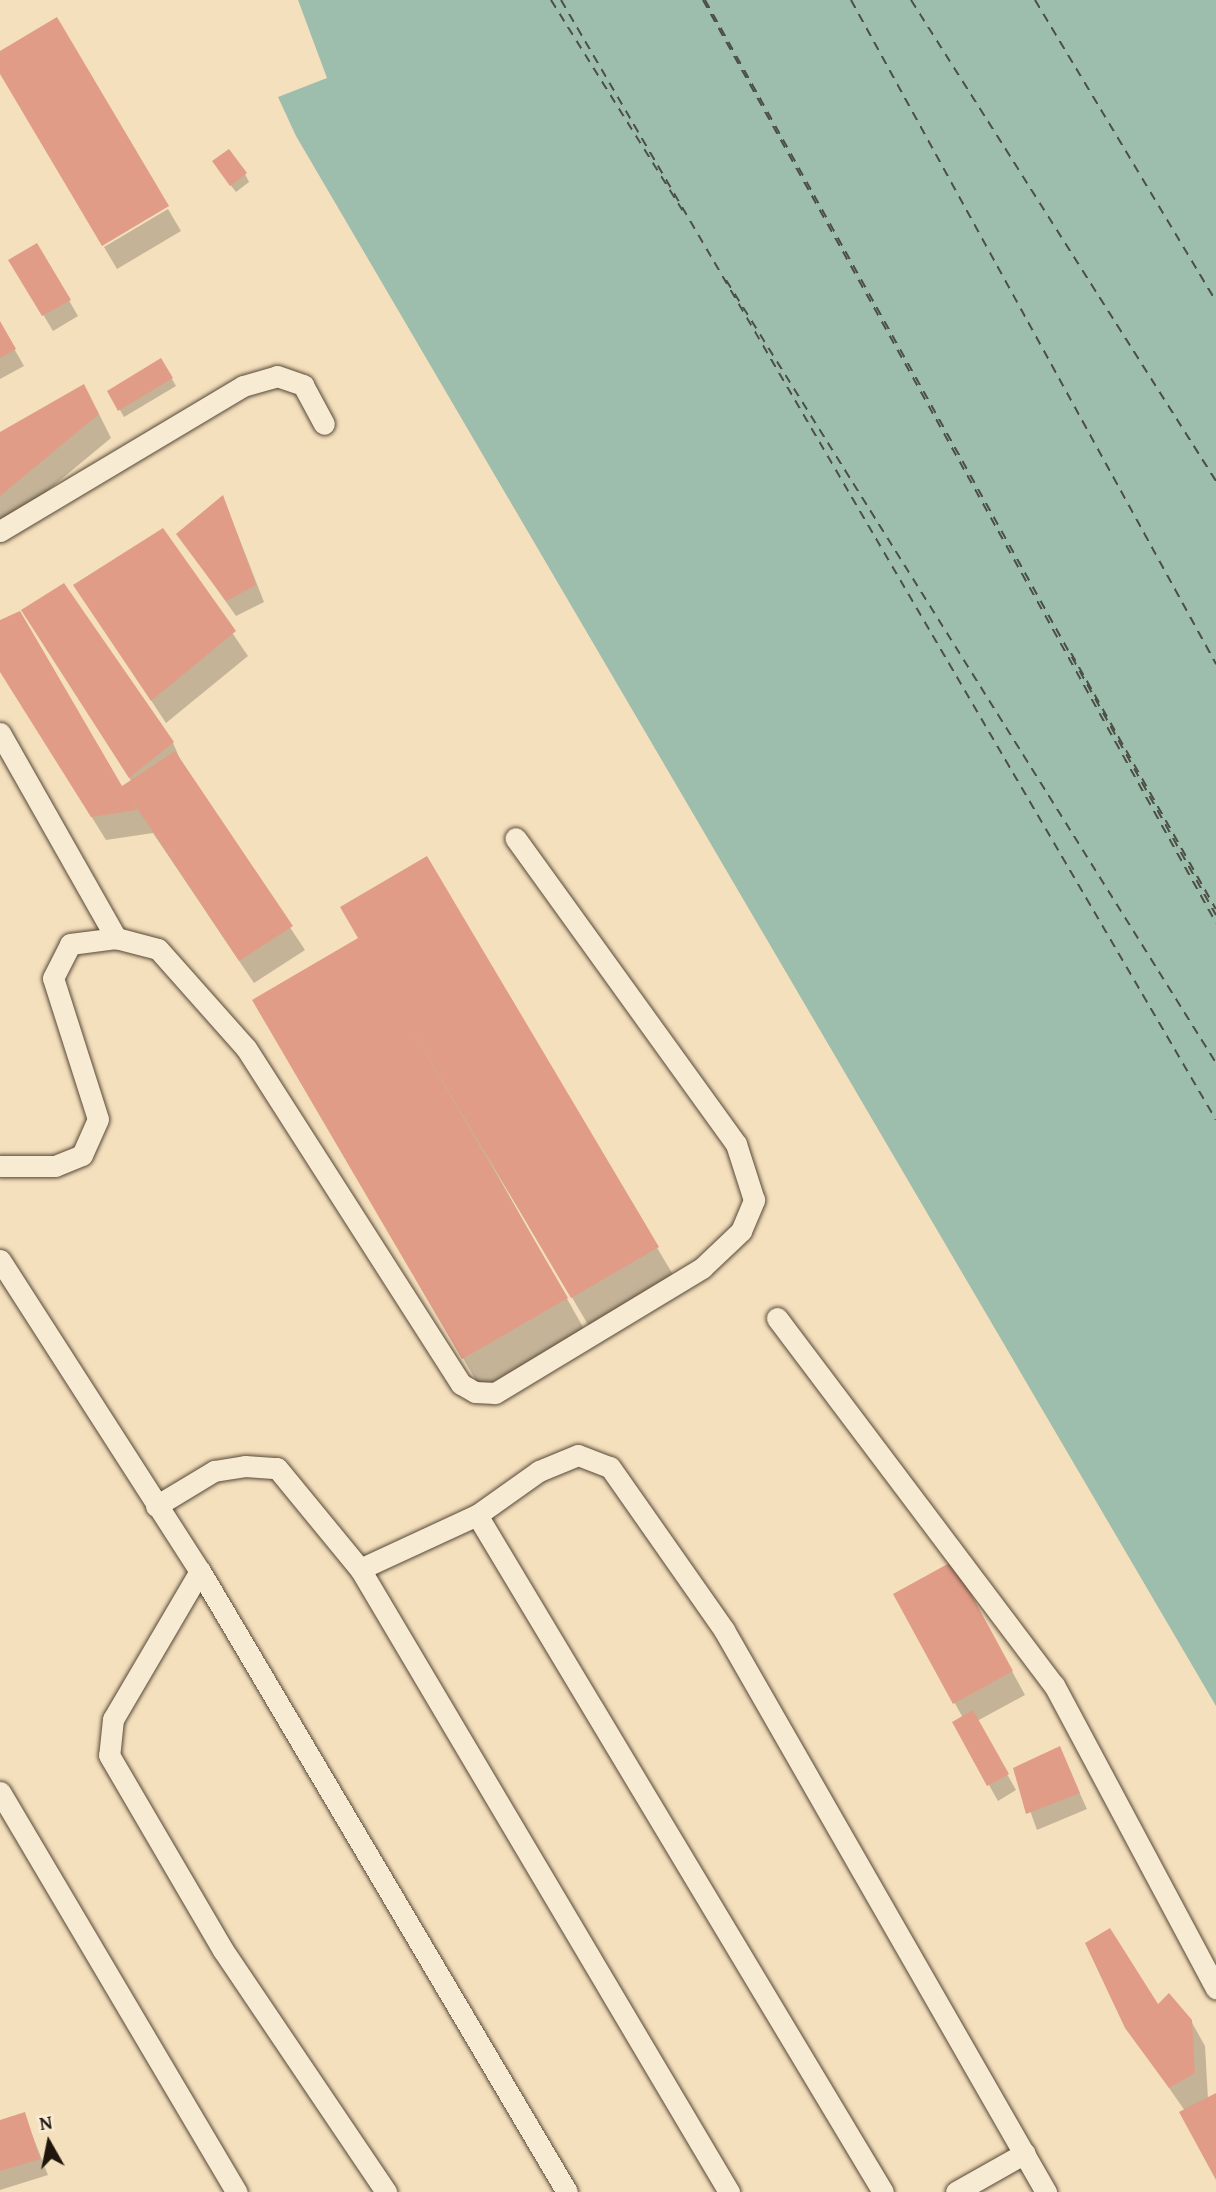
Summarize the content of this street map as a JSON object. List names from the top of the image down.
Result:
{
  "north": "top"
}
